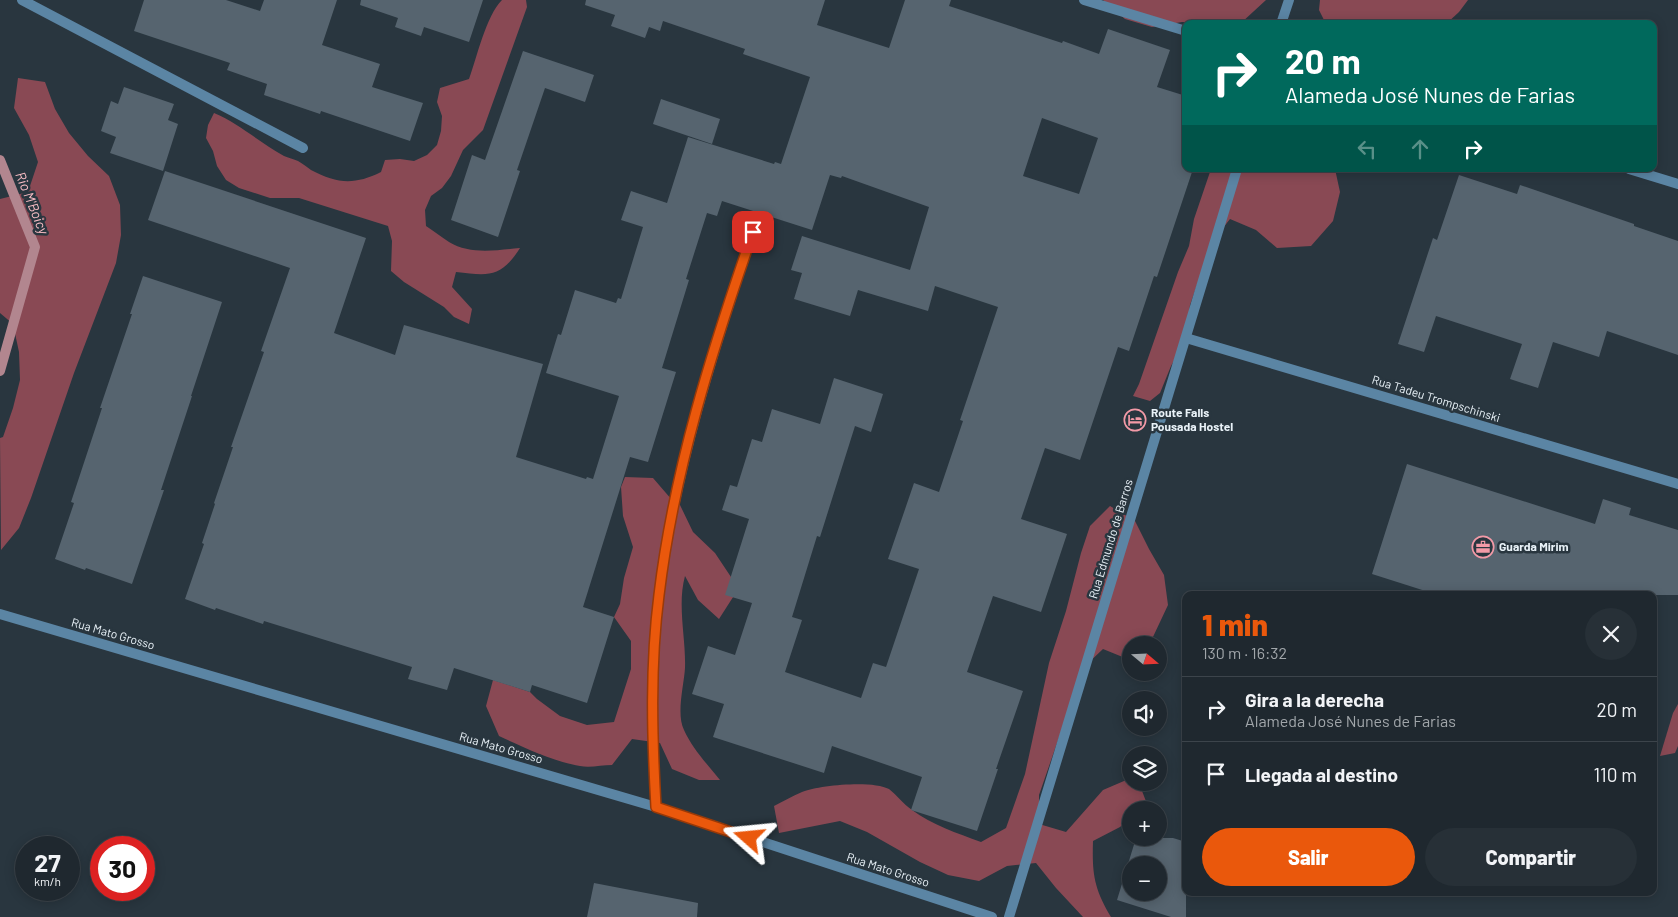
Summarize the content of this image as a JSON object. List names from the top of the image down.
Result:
{
  "streets": {
    "street": ["Rua Tadeu Trompschinski", "Rua Edmundo de Barros", "Rua Mato Grosso"]
  },
  "crossings": [
    ["Rua Tadeu Trompschinski", "Rua Edmundo de Barros"]
  ],
  "water": ["Rio M'Boicy"],
  "places": {
    "hotel": ["Route Falls Pousada Hostel"],
    "office": ["Guarda Mirim"]
  },
  "north": "right",
  "page": {
    "turn": ["20 m", "Alameda José Nunes de Farias"],
    "heading": ["1 min", "130 m · 16:32"],
    "map_buttons": ["+", "−"],
    "list": [
      {
        "name": "Gira a la derecha",
        "note": "Alameda José Nunes de Farias",
        "value": "20 m"
      },
      {
        "name": "Llegada al destino",
        "value": "110 m"
      }
    ],
    "buttons": ["Salir", "Compartir"],
    "speed": "27 km/h",
    "limit": "30"
  }
}
